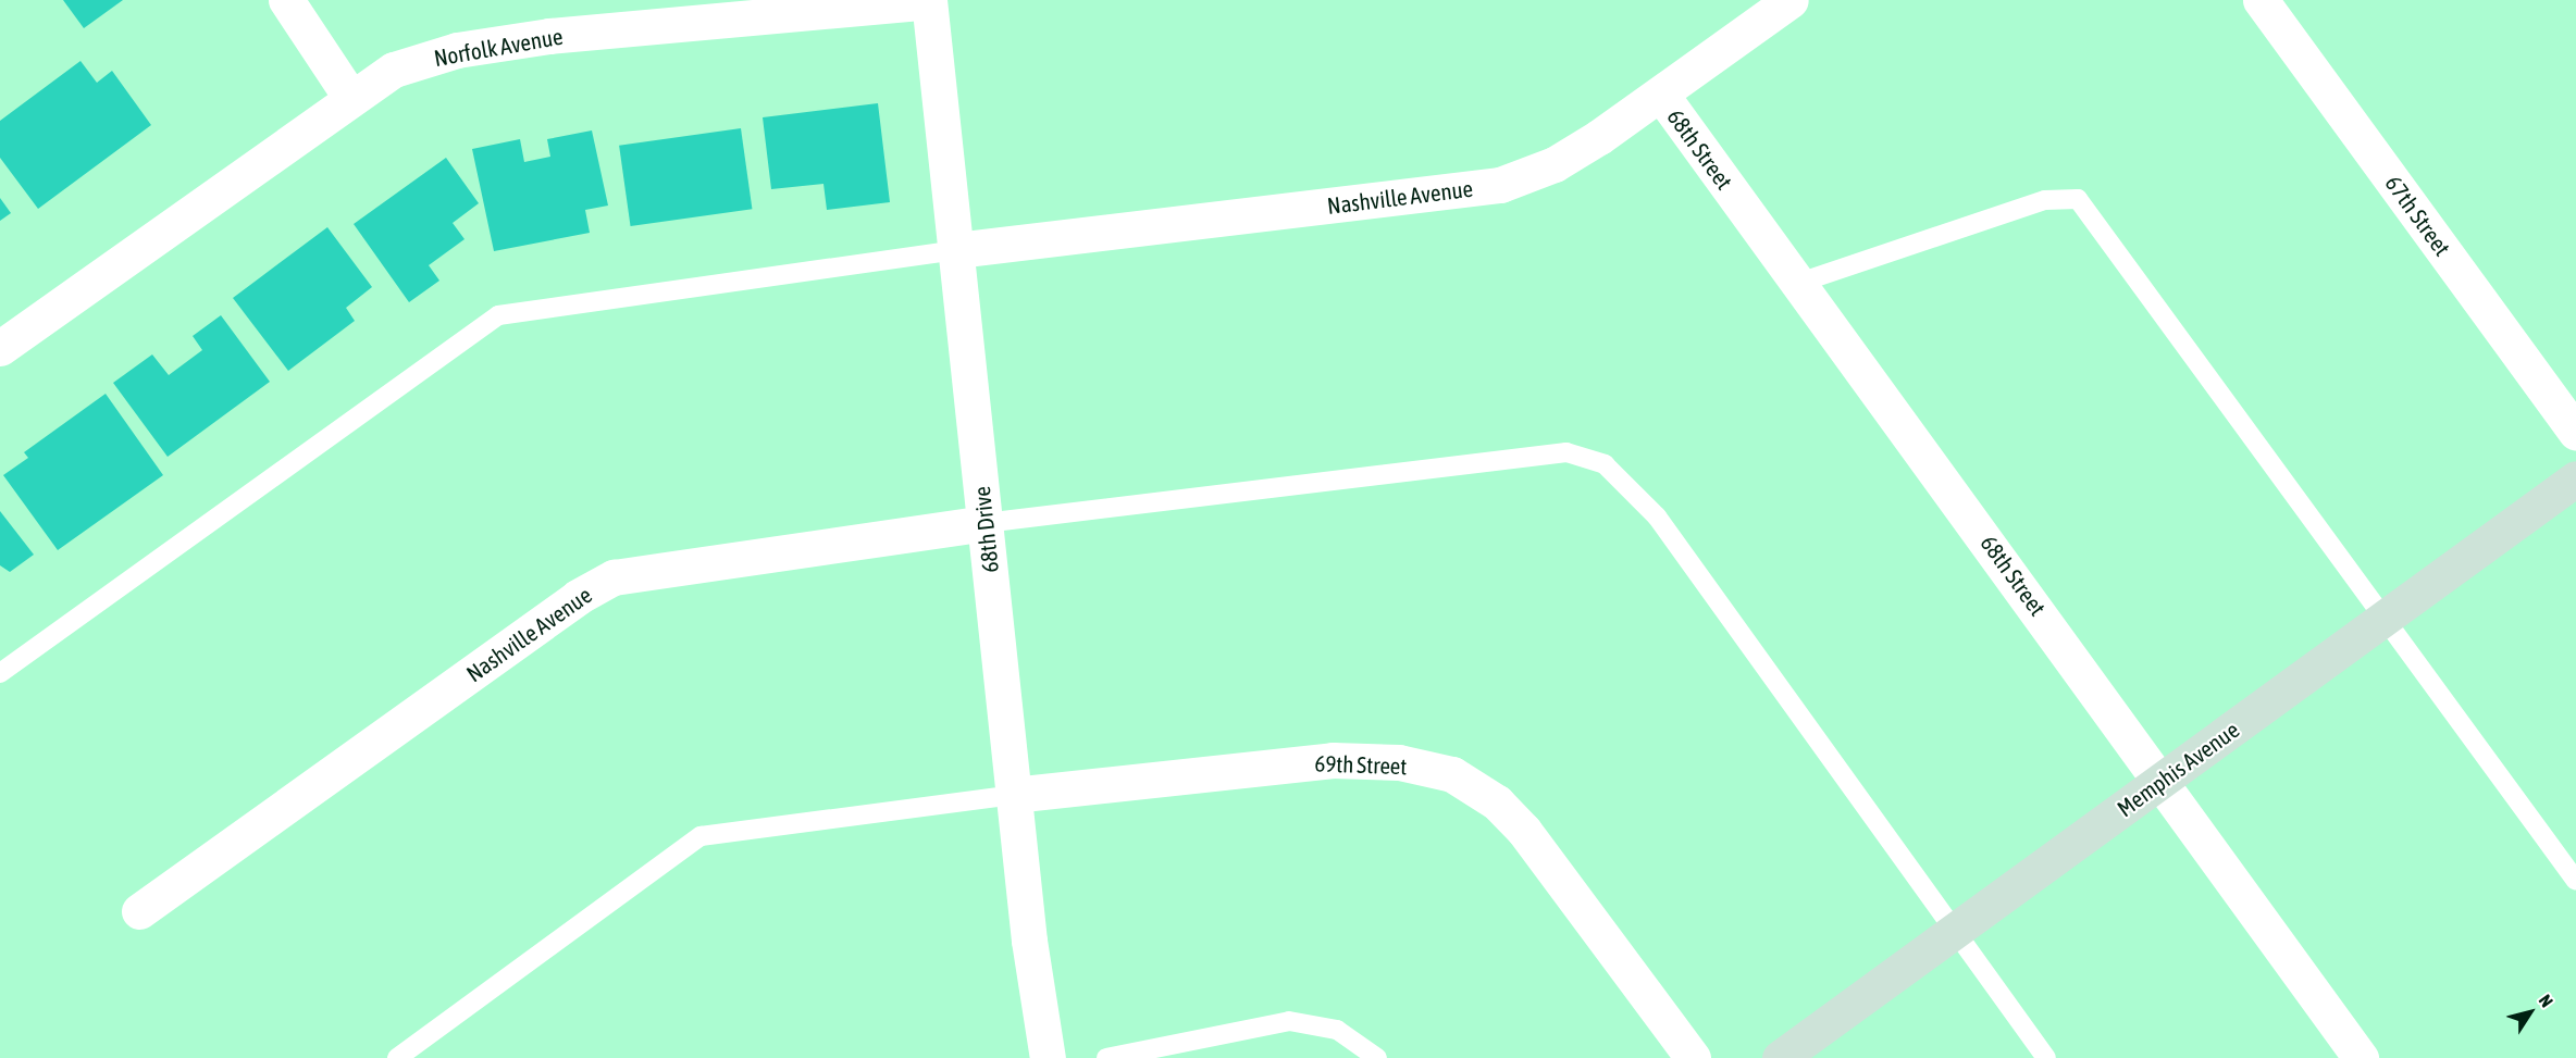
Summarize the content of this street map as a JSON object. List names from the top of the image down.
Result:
{
  "streets": {
    "street": [
      "Norfolk Avenue",
      "68th Street",
      "Nashville Avenue",
      "67th Street",
      "68th Drive",
      "69th Street",
      "Memphis Avenue"
    ]
  },
  "crossings": [
    ["Norfolk Avenue", "68th Drive"],
    ["68th Street", "Nashville Avenue"],
    ["68th Street", "Memphis Avenue"],
    ["Nashville Avenue", "68th Drive"],
    ["68th Drive", "69th Street"]
  ],
  "north": "top right"
}
